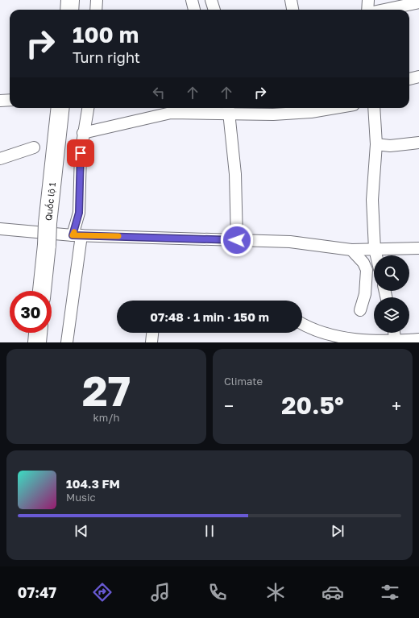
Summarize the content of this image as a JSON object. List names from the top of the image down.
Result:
{
  "streets": {
    "highway": ["Quốc lộ 1"]
  },
  "page": {
    "turn": ["100 m", "Turn right"],
    "limit": "30",
    "trip": "07:48 · 1 min · 150 m",
    "tile": [
      ["27", "km/h"],
      "Climate"
    ],
    "heat": ["−", "20.5°", "+"],
    "song": ["104.3 FM", "Music"],
    "tabs": "07:47"
  }
}
